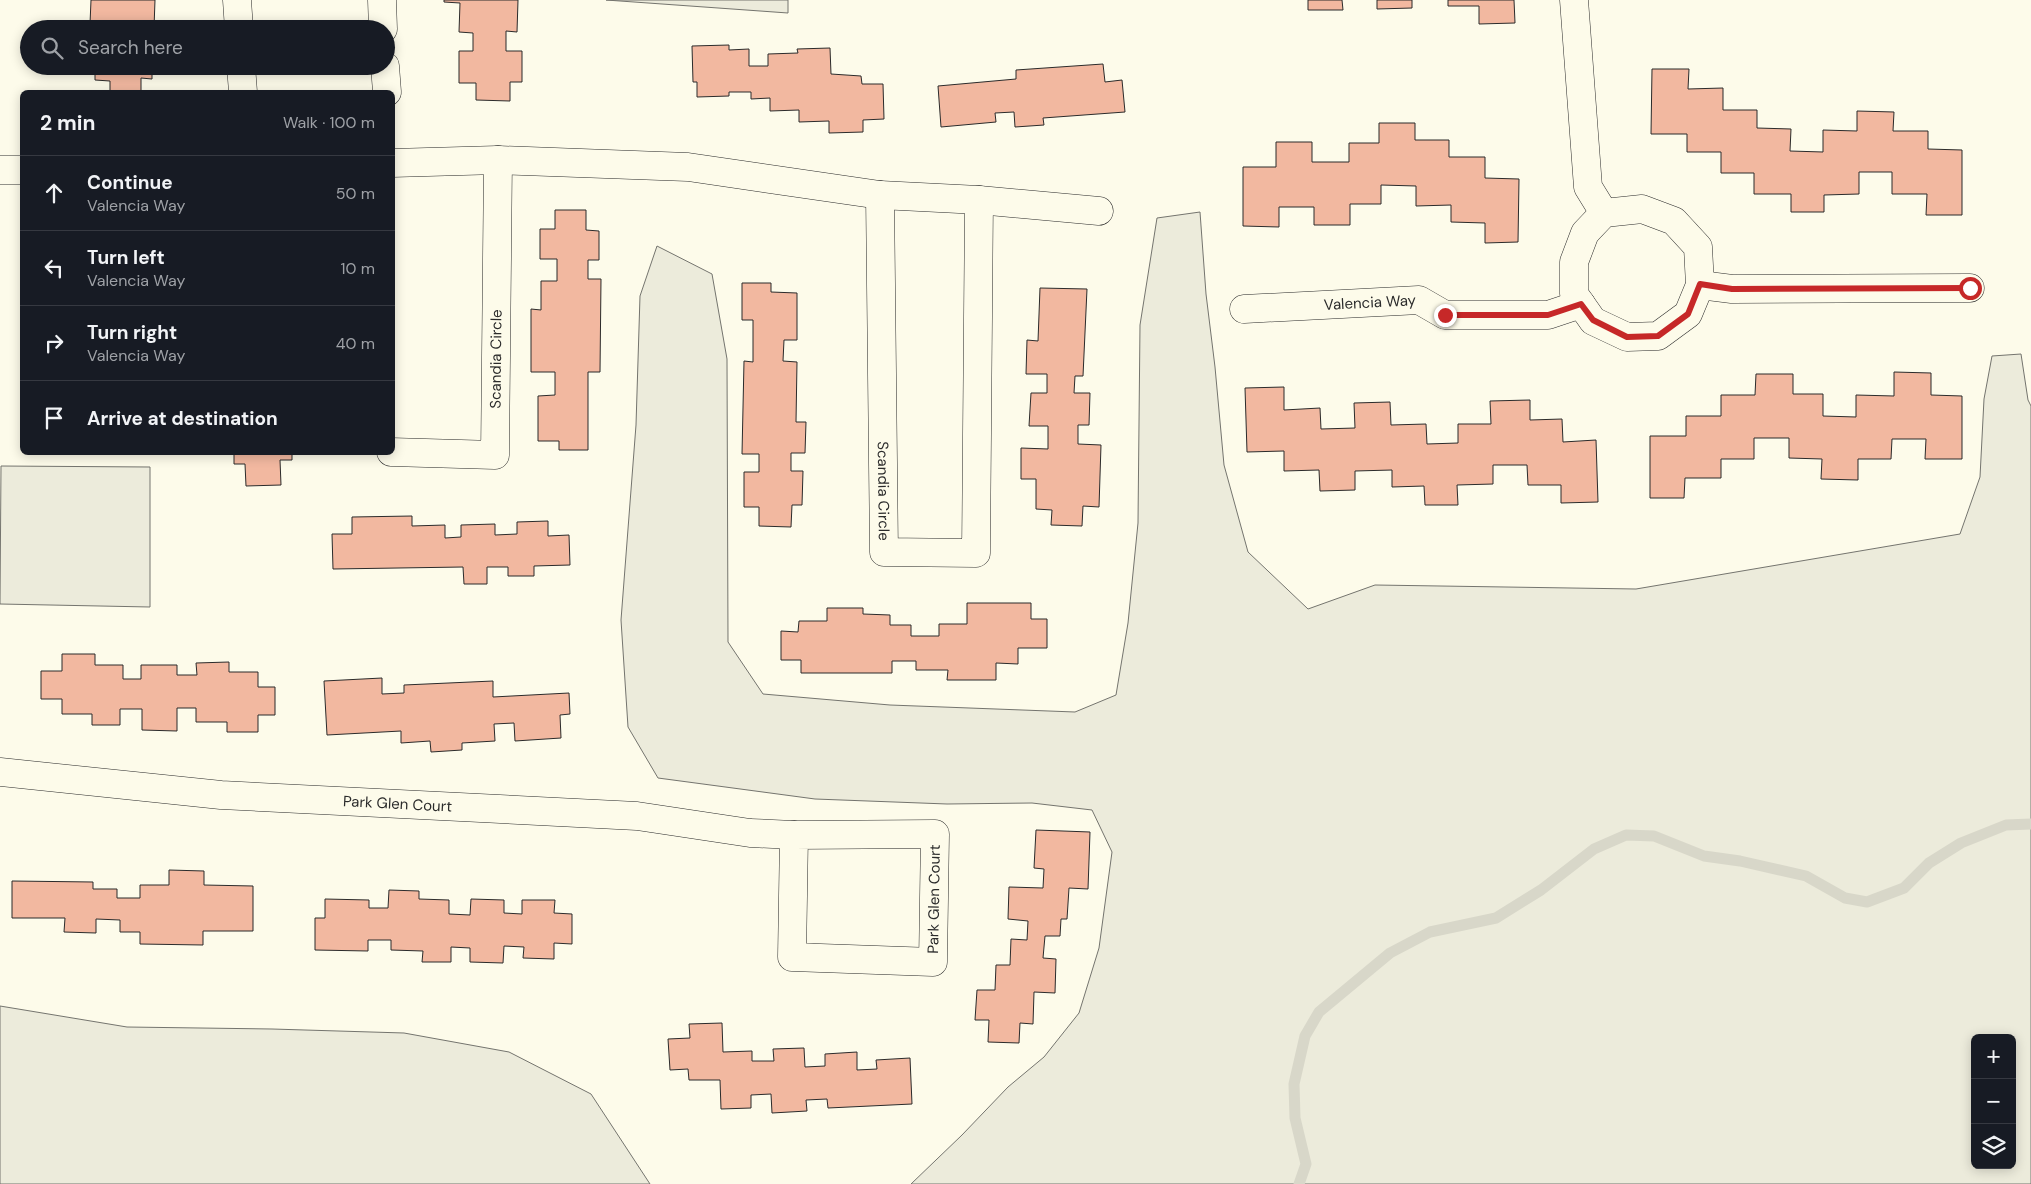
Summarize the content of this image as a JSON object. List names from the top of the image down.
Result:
{
  "streets": {
    "street": ["Valencia Way", "Scandia Circle", "Park Glen Court"]
  },
  "page": {
    "search": "Search here",
    "heading": ["2 min", "Walk · 100 m"],
    "list": [
      ["Continue", "Valencia Way", "50 m"],
      ["Turn left", "Valencia Way", "10 m"],
      ["Turn right", "Valencia Way", "40 m"],
      "Arrive at destination"
    ],
    "map_buttons": ["+", "−"]
  }
}
